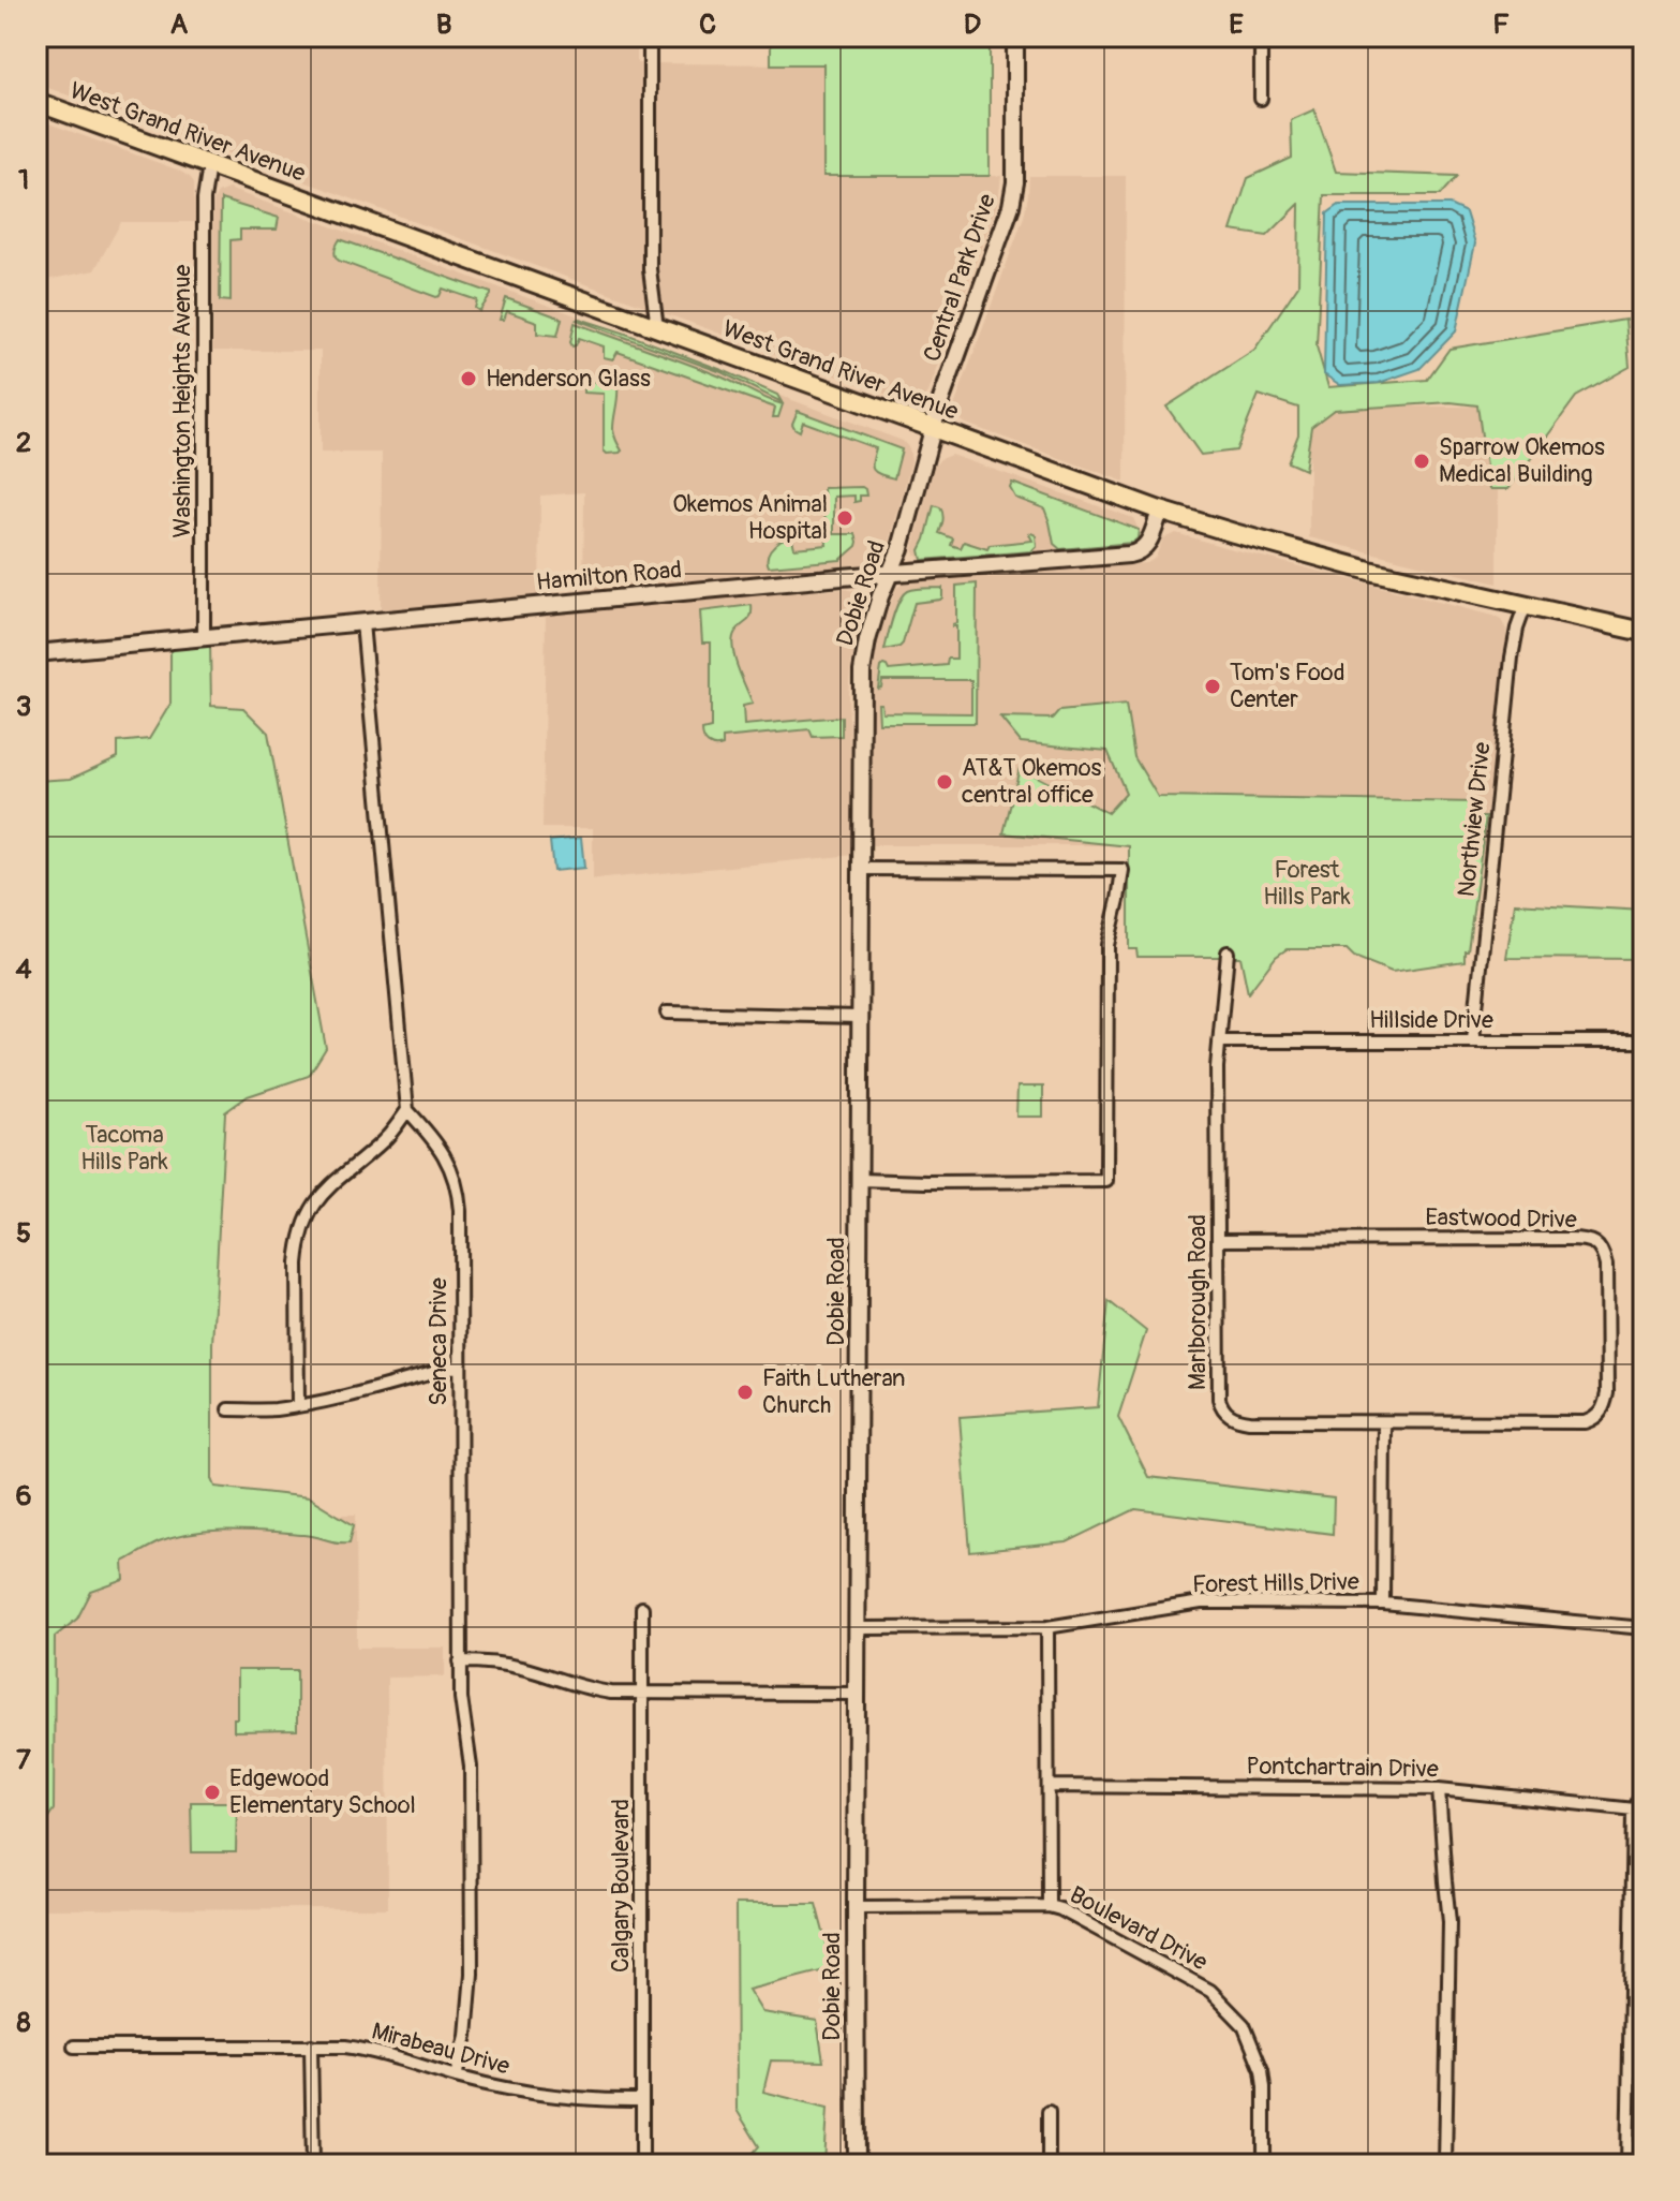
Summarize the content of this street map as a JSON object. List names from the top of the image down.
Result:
{
  "streets": {
    "main road": ["West Grand River Avenue"],
    "street": [
      "Central Park Drive",
      "Washington Heights Avenue",
      "Hamilton Road",
      "Dobie Road",
      "Northview Drive",
      "Hillside Drive",
      "Eastwood Drive",
      "Marlborough Road",
      "Seneca Drive",
      "Forest Hills Drive",
      "Pontchartrain Drive",
      "Calgary Boulevard",
      "Boulevard Drive",
      "Mirabeau Drive"
    ]
  },
  "crossings": [
    ["West Grand River Avenue", "Central Park Drive"],
    ["West Grand River Avenue", "Washington Heights Avenue"],
    ["West Grand River Avenue", "Hamilton Road"],
    ["West Grand River Avenue", "Dobie Road"],
    ["West Grand River Avenue", "Northview Drive"],
    ["Central Park Drive", "Dobie Road"],
    ["Washington Heights Avenue", "Hamilton Road"],
    ["Hamilton Road", "Dobie Road"],
    ["Dobie Road", "Forest Hills Drive"],
    ["Dobie Road", "Boulevard Drive"],
    ["Northview Drive", "Hillside Drive"],
    ["Hillside Drive", "Marlborough Road"],
    ["Eastwood Drive", "Marlborough Road"],
    ["Seneca Drive", "Mirabeau Drive"],
    ["Calgary Boulevard", "Mirabeau Drive"]
  ],
  "parks": ["Forest Hills Park", "Tacoma Hills Park"],
  "places": [
    "Henderson Glass",
    "Sparrow Okemos Medical Building",
    "Okemos Animal Hospital",
    "Tom's Food Center",
    "AT&T Okemos central office",
    "Faith Lutheran Church",
    "Edgewood Elementary School"
  ],
  "grid": {
    "columns": [
      "A",
      "B",
      "C",
      "D",
      "E",
      "F"
    ],
    "rows": [
      "1",
      "2",
      "3",
      "4",
      "5",
      "6",
      "7",
      "8"
    ]
  }
}
